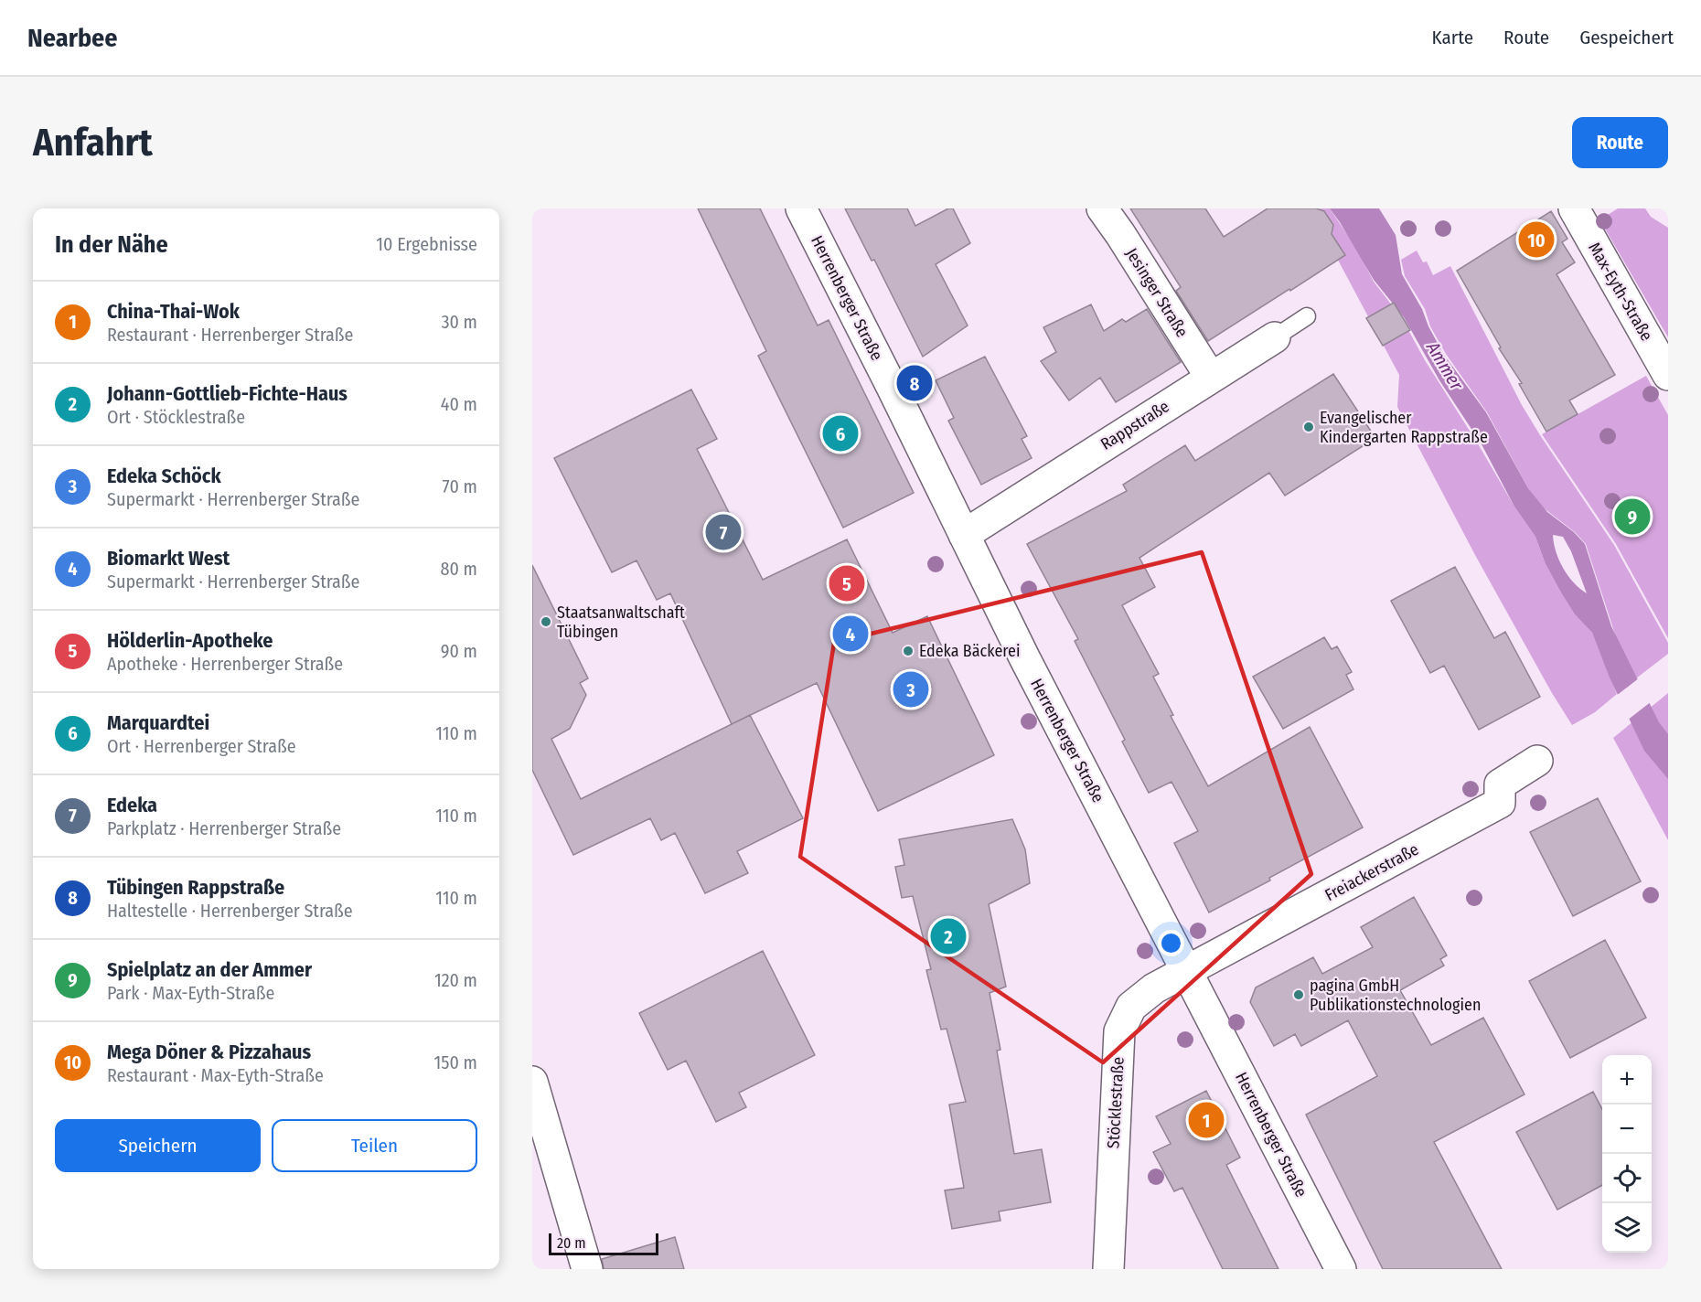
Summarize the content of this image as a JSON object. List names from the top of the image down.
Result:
{
  "streets": {
    "street": [
      "Max-Eyth-Straße",
      "Jesinger Straße",
      "Herrenberger Straße",
      "Rappstraße",
      "Freiackerstraße",
      "Stöcklestraße"
    ]
  },
  "crossings": [
    ["Jesinger Straße", "Rappstraße"],
    ["Herrenberger Straße", "Rappstraße"],
    ["Herrenberger Straße", "Freiackerstraße"],
    ["Herrenberger Straße", "Stöcklestraße"],
    ["Freiackerstraße", "Stöcklestraße"]
  ],
  "water": ["Ammer"],
  "places": [
    "Evangelischer Kindergarten Rappstraße",
    "Staatsanwaltschaft Tübingen",
    "Edeka Bäckerei",
    "pagina GmbH Publikationstechnologien"
  ],
  "scale_bar": "20 m",
  "page": {
    "header": "Nearbee",
    "nav": ["Karte", "Route", "Gespeichert"],
    "buttons": [
      "Route",
      ["Speichern", "Teilen"]
    ],
    "title": "Anfahrt",
    "heading": ["In der Nähe", "10 Ergebnisse"],
    "pins": [
      "10",
      "8",
      "6",
      "9",
      "7",
      "5",
      "4",
      "3",
      "2",
      "1"
    ],
    "list": [
      {
        "mark": "1",
        "name": "China-Thai-Wok",
        "note": "Restaurant · Herrenberger Straße",
        "value": "30 m"
      },
      {
        "mark": "2",
        "name": "Johann-Gottlieb-Fichte-Haus",
        "note": "Ort · Stöcklestraße",
        "value": "40 m"
      },
      {
        "mark": "3",
        "name": "Edeka Schöck",
        "note": "Supermarkt · Herrenberger Straße",
        "value": "70 m"
      },
      {
        "mark": "4",
        "name": "Biomarkt West",
        "note": "Supermarkt · Herrenberger Straße",
        "value": "80 m"
      },
      {
        "mark": "5",
        "name": "Hölderlin-Apotheke",
        "note": "Apotheke · Herrenberger Straße",
        "value": "90 m"
      },
      {
        "mark": "6",
        "name": "Marquardtei",
        "note": "Ort · Herrenberger Straße",
        "value": "110 m"
      },
      {
        "mark": "7",
        "name": "Edeka",
        "note": "Parkplatz · Herrenberger Straße",
        "value": "110 m"
      },
      {
        "mark": "8",
        "name": "Tübingen Rappstraße",
        "note": "Haltestelle · Herrenberger Straße",
        "value": "110 m"
      },
      {
        "mark": "9",
        "name": "Spielplatz an der Ammer",
        "note": "Park · Max-Eyth-Straße",
        "value": "120 m"
      },
      {
        "mark": "10",
        "name": "Mega Döner & Pizzahaus",
        "note": "Restaurant · Max-Eyth-Straße",
        "value": "150 m"
      }
    ],
    "map_buttons": ["+", "−"],
    "scale": "20 m"
  }
}
